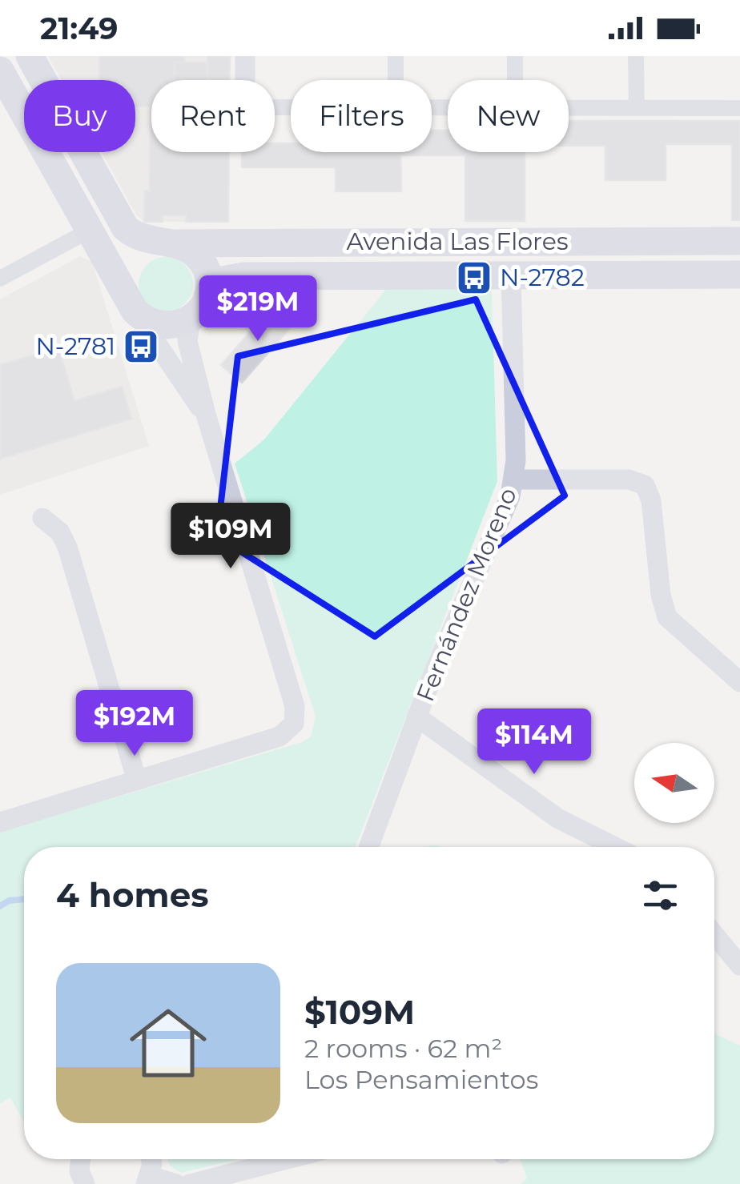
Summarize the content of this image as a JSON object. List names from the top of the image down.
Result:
{
  "streets": {
    "main road": ["Avenida Las Flores"],
    "street": ["Fernández Moreno"]
  },
  "crossings": [
    ["Avenida Las Flores", "Fernández Moreno"]
  ],
  "places": {
    "bus stop": ["N-2782", "N-2781"]
  },
  "north": "left",
  "page": {
    "status": "21:49",
    "chip": [
      "Buy",
      "Rent",
      "Filters",
      "New"
    ],
    "price": [
      "$219M",
      "$109M",
      "$192M",
      "$114M"
    ],
    "heading": "4 homes",
    "list": [
      {
        "name": "$109M",
        "note": "2 rooms · 62 m² · Los Pensamientos"
      }
    ]
  }
}
